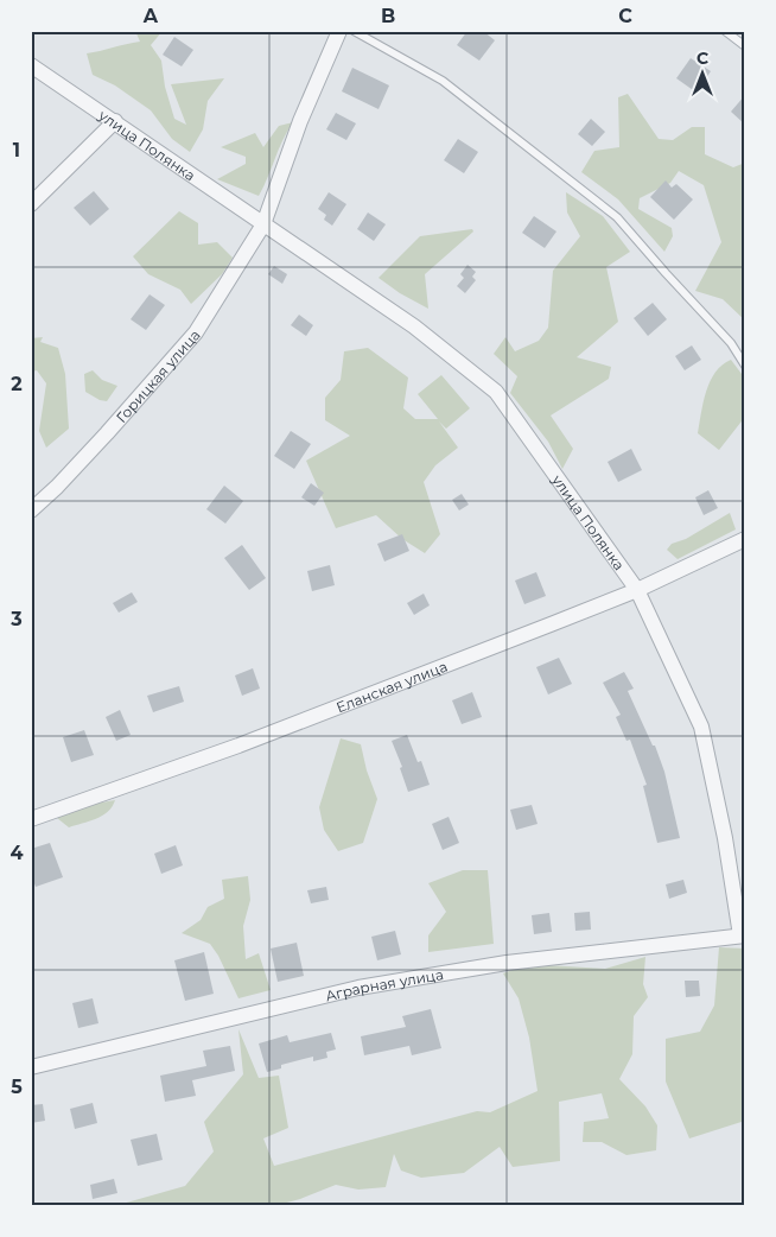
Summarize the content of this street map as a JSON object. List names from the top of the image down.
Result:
{
  "streets": {
    "street": [
      "улица Полянка",
      "Горицкая улица",
      "Еланская улица",
      "Аграрная улица"
    ]
  },
  "crossings": [
    ["улица Полянка", "Горицкая улица"],
    ["улица Полянка", "Еланская улица"],
    ["улица Полянка", "Аграрная улица"]
  ],
  "north": "top",
  "grid": {
    "columns": ["A", "B", "C"],
    "rows": [
      "1",
      "2",
      "3",
      "4",
      "5"
    ]
  }
}
